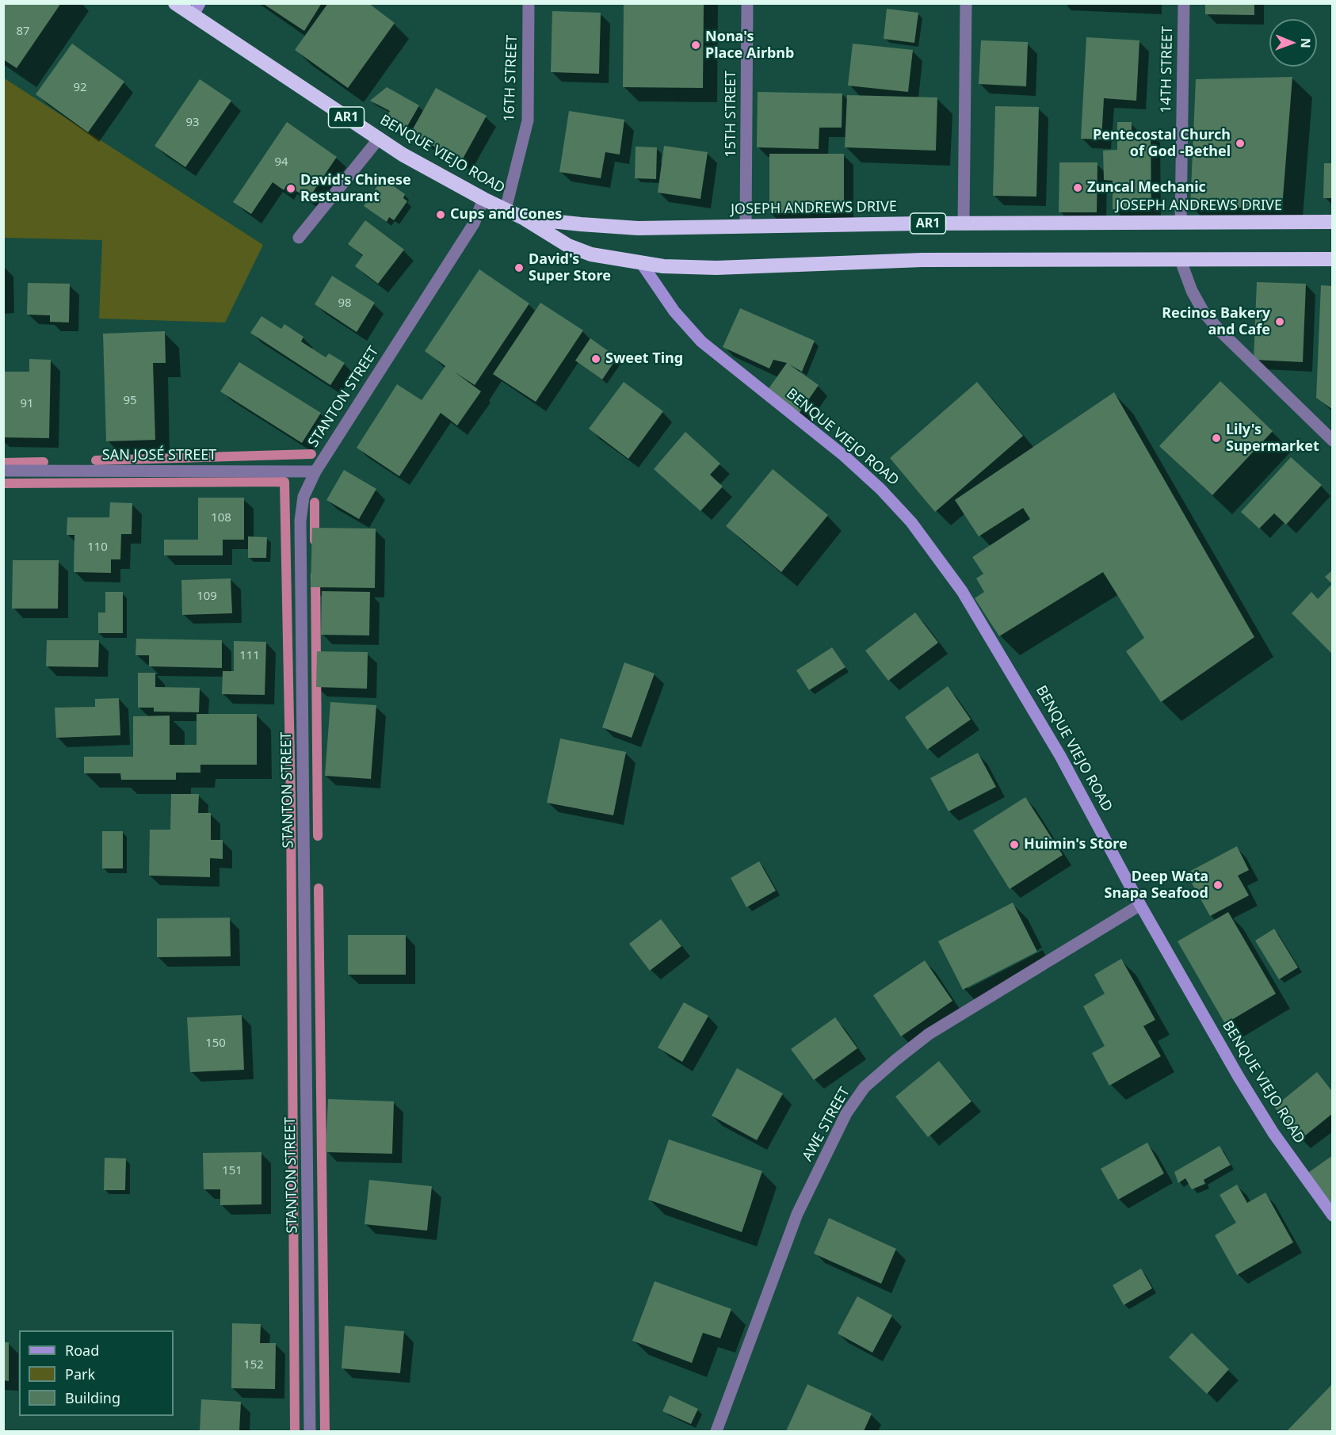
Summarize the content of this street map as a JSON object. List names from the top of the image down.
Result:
{
  "streets": {
    "highway": ["AR1", "BENQUE VIEJO ROAD", "JOSEPH ANDREWS DRIVE"],
    "street": [
      "14TH STREET",
      "16TH STREET",
      "15TH STREET",
      "STANTON STREET",
      "SAN JOSÉ STREET",
      "AWE STREET"
    ]
  },
  "crossings": [
    ["14TH STREET", "JOSEPH ANDREWS DRIVE"],
    ["16TH STREET", "BENQUE VIEJO ROAD"],
    ["15TH STREET", "JOSEPH ANDREWS DRIVE"],
    ["AR1", "BENQUE VIEJO ROAD"],
    ["BENQUE VIEJO ROAD", "JOSEPH ANDREWS DRIVE"],
    ["BENQUE VIEJO ROAD", "STANTON STREET"],
    ["BENQUE VIEJO ROAD", "AWE STREET"],
    ["STANTON STREET", "SAN JOSÉ STREET"]
  ],
  "places": [
    "Nona's Place Airbnb",
    "Pentecostal Church of God -Bethel",
    "Zuncal Mechanic",
    "David's Chinese Restaurant",
    "Cups and Cones",
    "David's Super Store",
    "Recinos Bakery and Cafe",
    "Sweet Ting",
    "Lily's Supermarket",
    "Huimin's Store",
    "Deep Wata Snapa Seafood"
  ],
  "house_numbers": [
    "87",
    "92",
    "93",
    "94",
    "98",
    "95",
    "91",
    "108",
    "110",
    "109",
    "111",
    "150",
    "151",
    "152"
  ],
  "legend": ["Road", "Park", "Building"],
  "north": "right"
}
